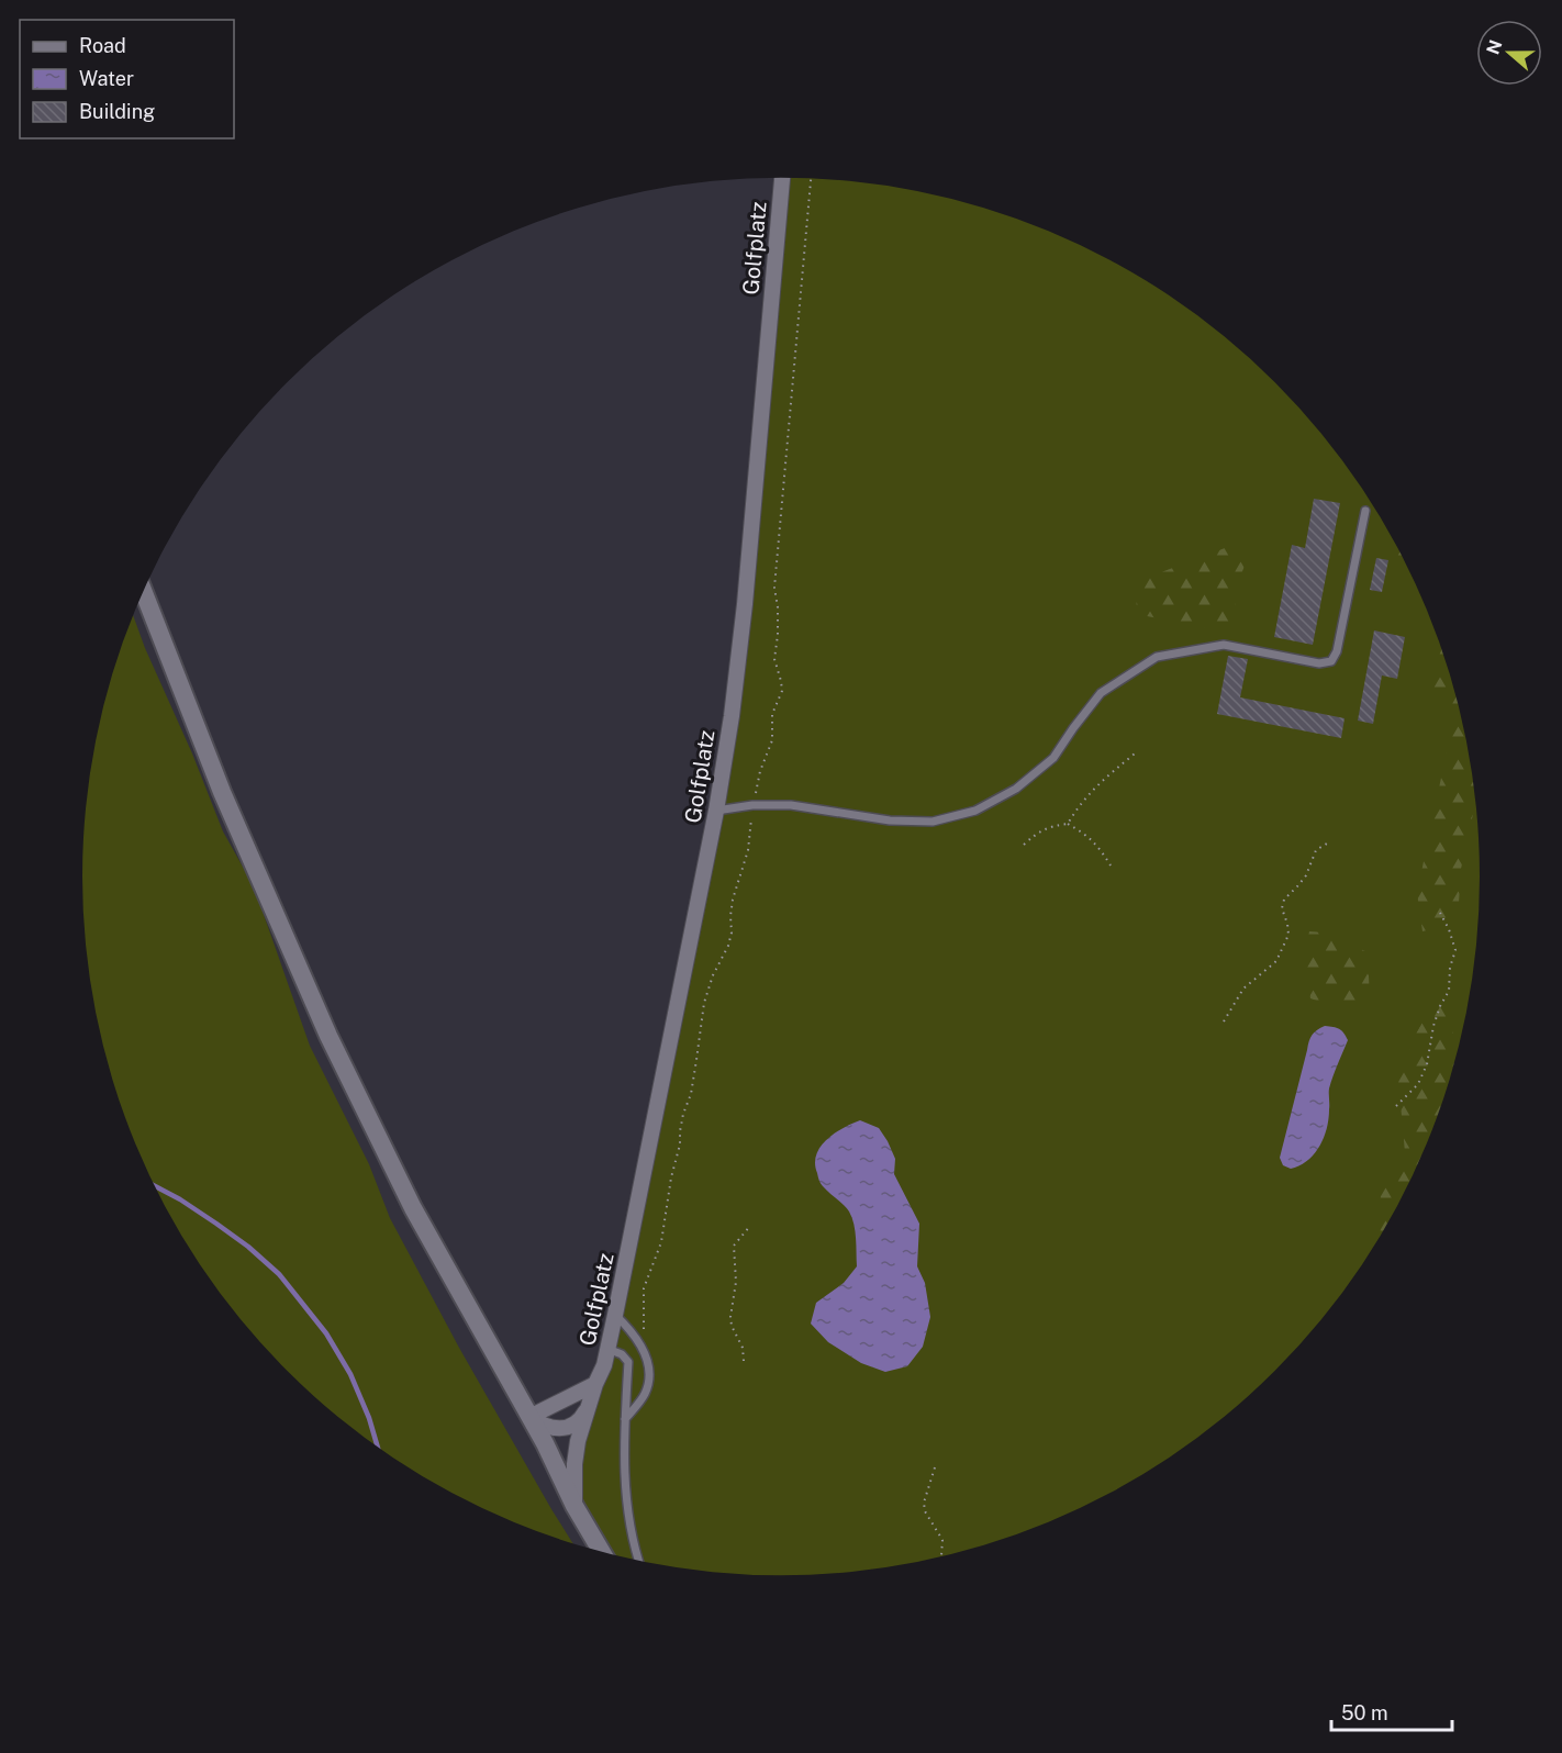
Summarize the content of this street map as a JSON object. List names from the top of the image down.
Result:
{
  "streets": {
    "street": ["Golfplatz"]
  },
  "legend": ["Road", "Water", "Building"],
  "scale_bar": "50 m",
  "north": "left"
}
